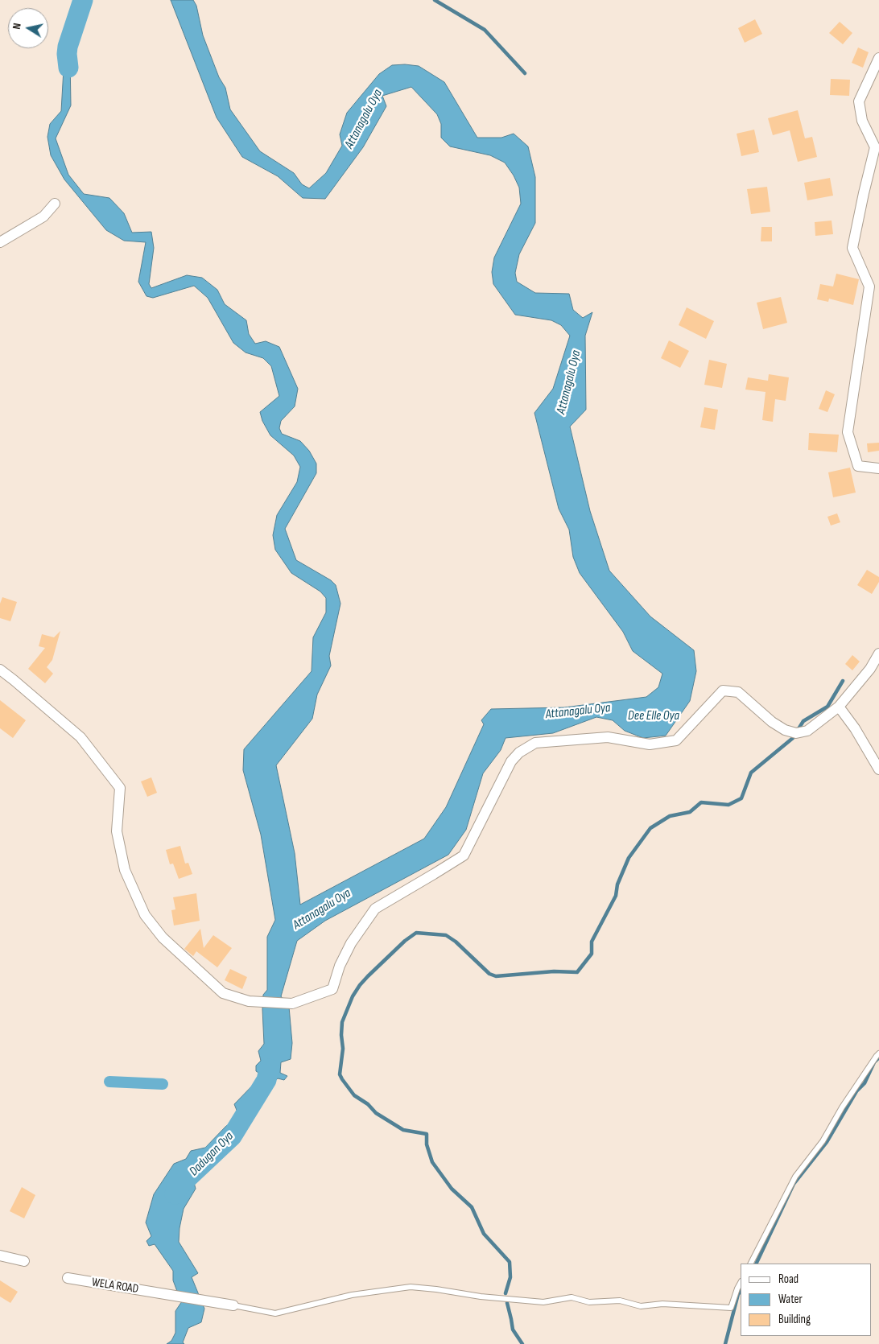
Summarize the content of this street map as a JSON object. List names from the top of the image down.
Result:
{
  "streets": {
    "street": ["WELA ROAD"]
  },
  "water": ["Attanagalu Oya", "Dee Elle Oya", "Dadugan Oya"],
  "legend": ["Road", "Water", "Building"],
  "north": "left"
}
